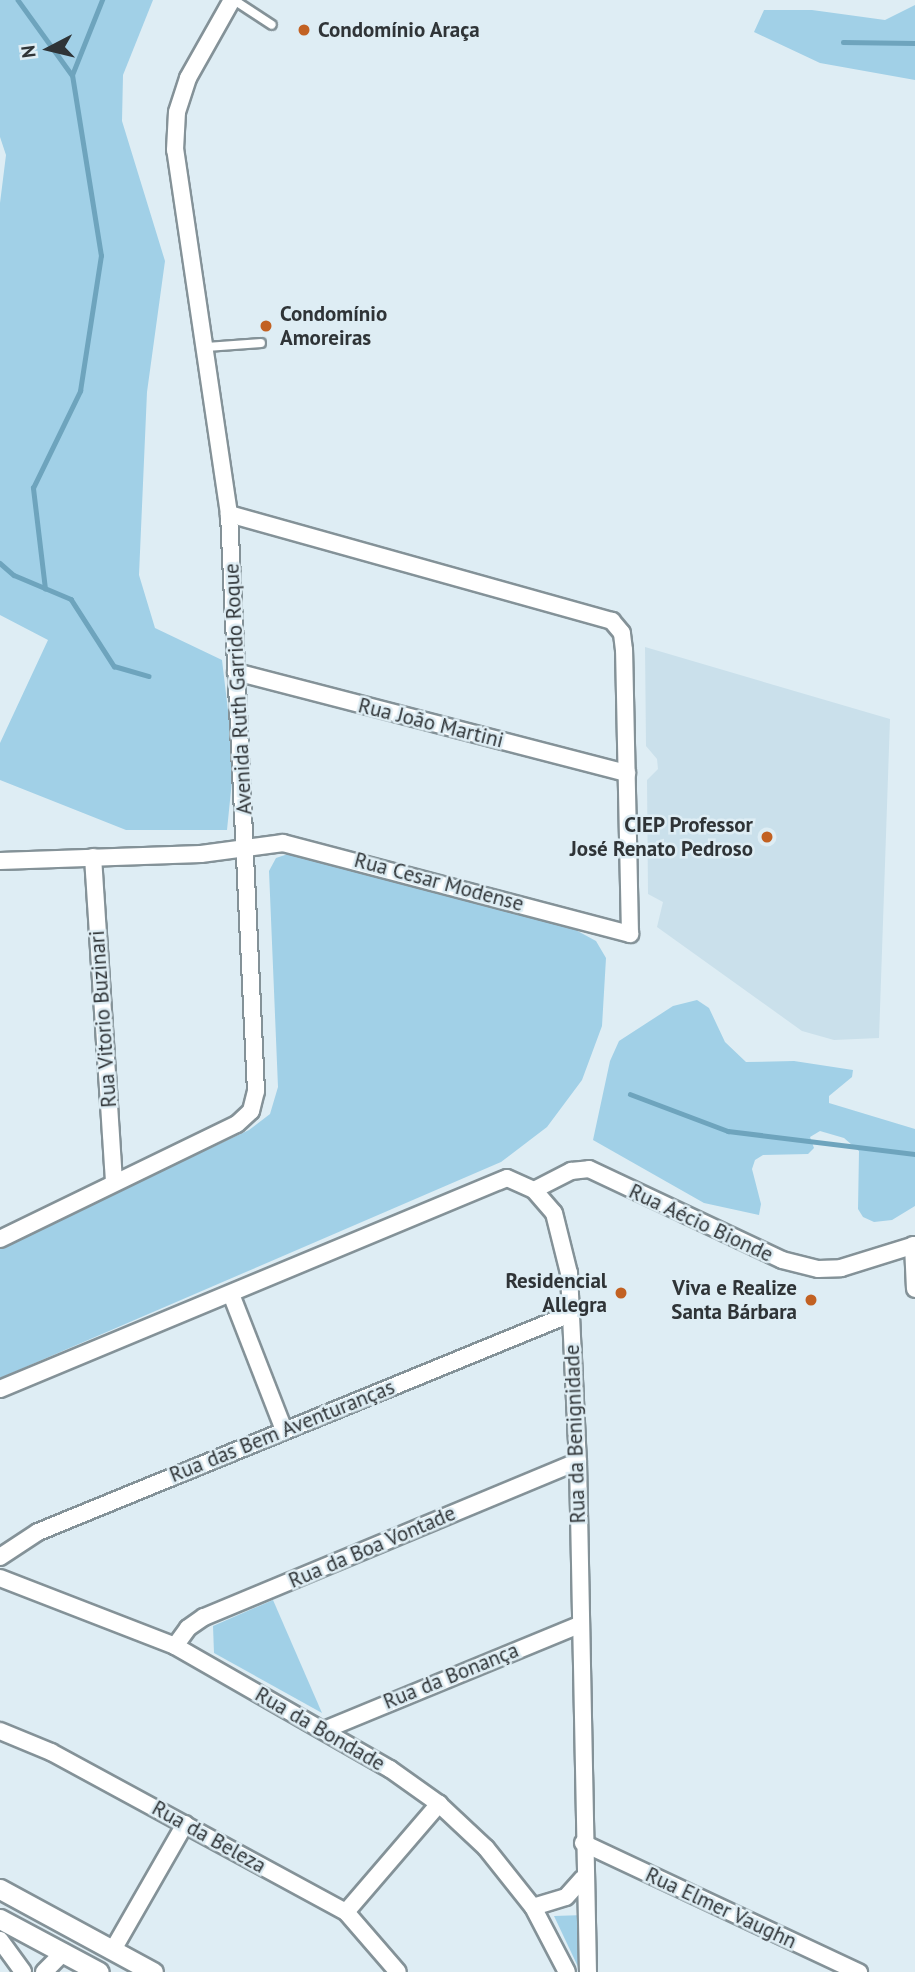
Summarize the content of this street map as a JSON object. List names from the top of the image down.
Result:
{
  "streets": {
    "street": [
      "Avenida Ruth Garrido Roque",
      "Rua João Martini",
      "Rua Cesar Modense",
      "Rua Vitorio Buzinari",
      "Rua Aécio Bionde",
      "Rua das Bem Aventuranças",
      "Rua da Benignidade",
      "Rua da Boa Vontade",
      "Rua da Bonança",
      "Rua da Bondade",
      "Rua da Beleza",
      "Rua Elmer Vaughn"
    ]
  },
  "crossings": [
    ["Avenida Ruth Garrido Roque", "Rua João Martini"],
    ["Avenida Ruth Garrido Roque", "Rua Cesar Modense"],
    ["Avenida Ruth Garrido Roque", "Rua Vitorio Buzinari"],
    ["Rua João Martini", "Rua Cesar Modense"],
    ["Rua Cesar Modense", "Rua Vitorio Buzinari"],
    ["Rua Aécio Bionde", "Rua da Benignidade"],
    ["Rua das Bem Aventuranças", "Rua da Benignidade"],
    ["Rua da Benignidade", "Rua da Boa Vontade"],
    ["Rua da Benignidade", "Rua da Bonança"],
    ["Rua da Benignidade", "Rua Elmer Vaughn"],
    ["Rua da Boa Vontade", "Rua da Bondade"],
    ["Rua da Bonança", "Rua da Bondade"]
  ],
  "places": [
    "Condomínio Araça",
    "Condomínio Amoreiras",
    "CIEP Professor José Renato Pedroso",
    "Residencial Allegra",
    "Viva e Realize Santa Bárbara"
  ],
  "north": "left"
}
